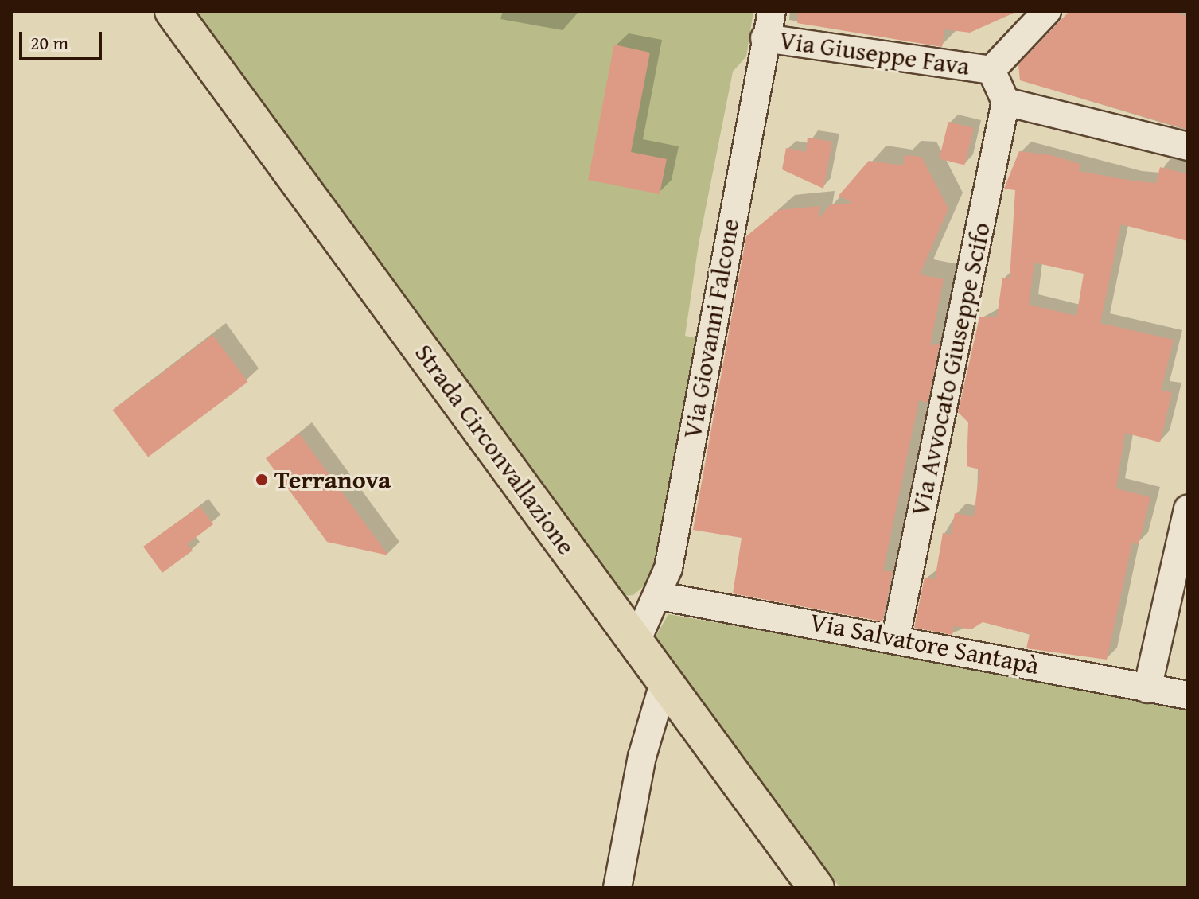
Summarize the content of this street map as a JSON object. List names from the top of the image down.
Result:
{
  "streets": {
    "main road": ["Strada Circonvallazione"],
    "street": [
      "Via Giuseppe Fava",
      "Via Giovanni Falcone",
      "Via Avvocato Giuseppe Scifo",
      "Via Salvatore Santapà"
    ]
  },
  "crossings": [
    ["Via Giuseppe Fava", "Via Giovanni Falcone"],
    ["Via Giuseppe Fava", "Via Avvocato Giuseppe Scifo"],
    ["Via Giovanni Falcone", "Strada Circonvallazione"],
    ["Via Giovanni Falcone", "Via Salvatore Santapà"],
    ["Via Avvocato Giuseppe Scifo", "Via Salvatore Santapà"]
  ],
  "places": ["Terranova"],
  "scale_bar": "20 m"
}
